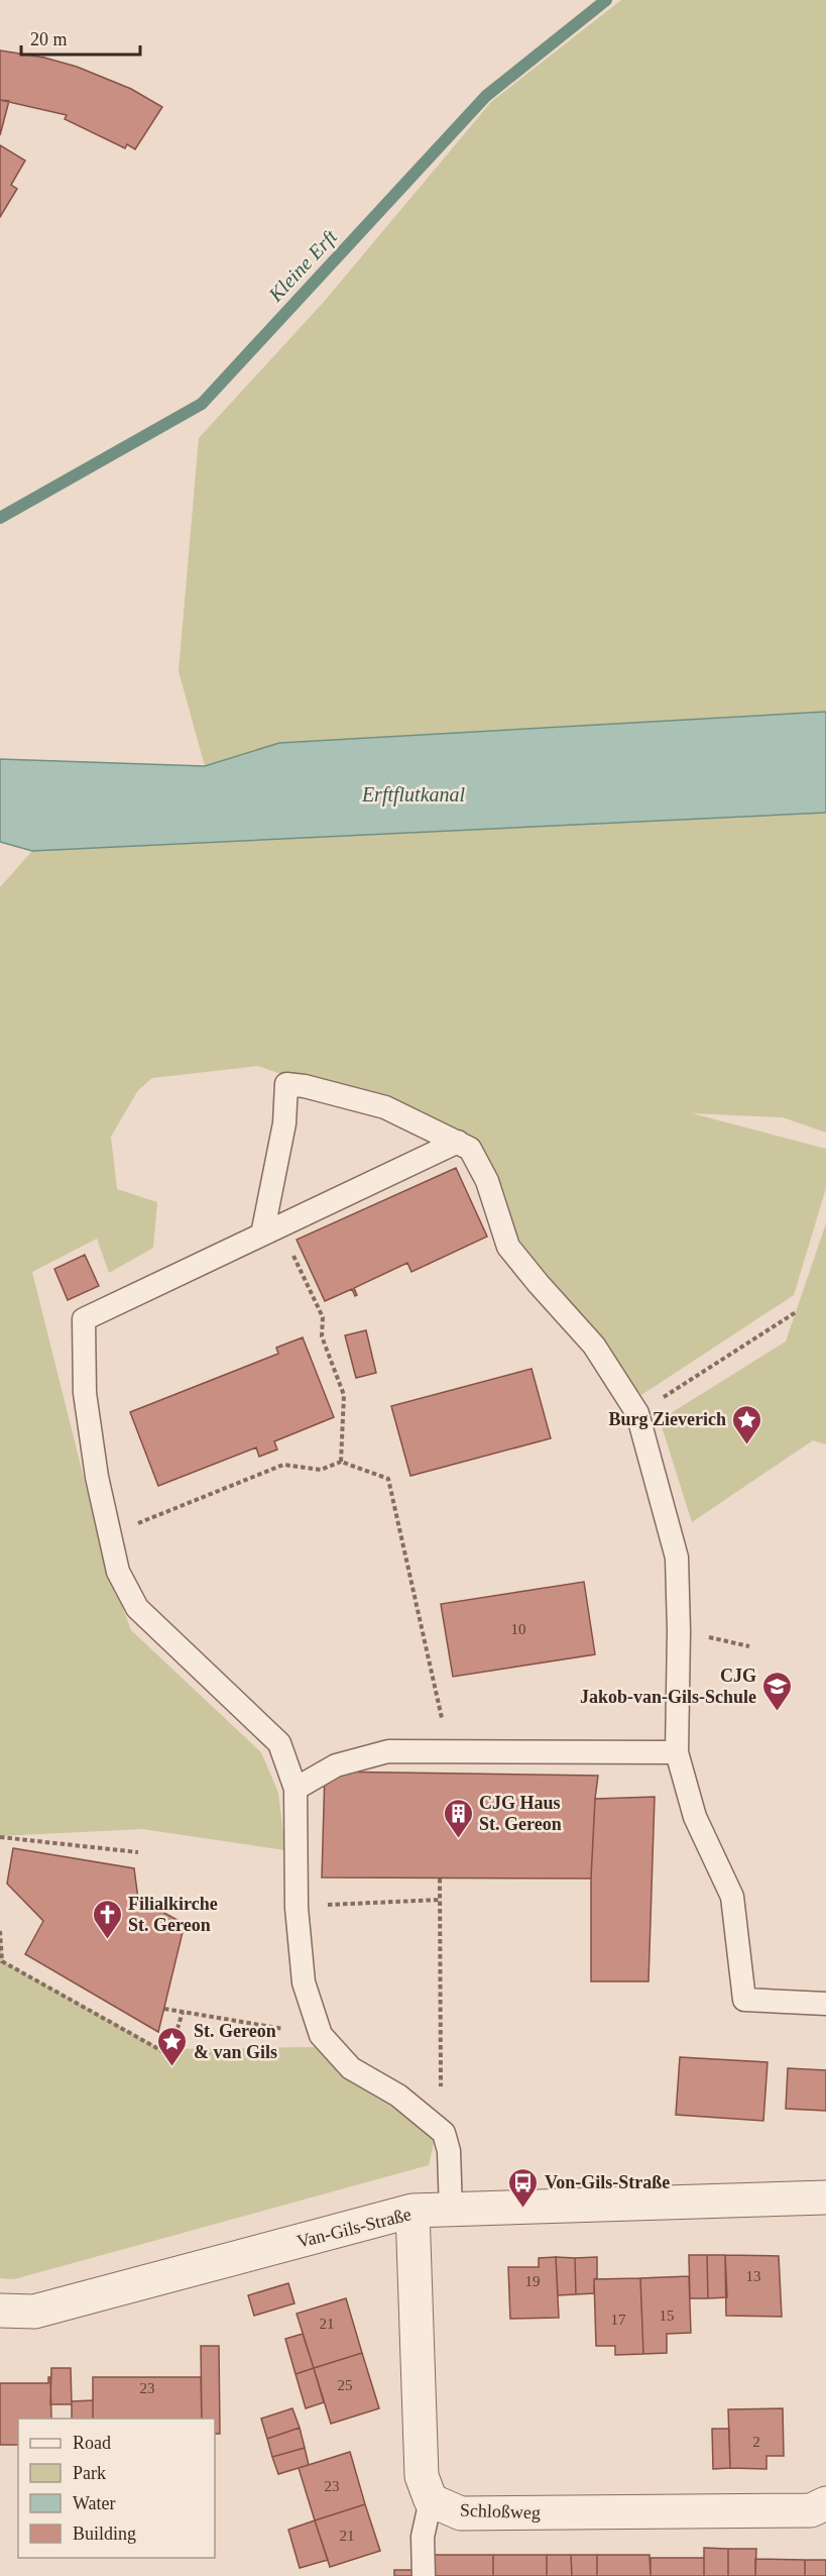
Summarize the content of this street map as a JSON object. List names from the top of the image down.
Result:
{
  "streets": {
    "street": ["Van-Gils-Straße", "Schloßweg"]
  },
  "water": ["Kleine Erft", "Erftflutkanal"],
  "places": {
    "place": ["Burg Zieverich", "St. Gereon & van Gils"],
    "school or university": ["CJG Jakob-van-Gils-Schule"],
    "building": ["CJG Haus St. Gereon"],
    "church": ["Filialkirche St. Gereon"],
    "bus stop": ["Von-Gils-Straße"]
  },
  "house_numbers": [
    "10",
    "13",
    "19",
    "15",
    "17",
    "21",
    "25",
    "23",
    "2",
    "23",
    "21"
  ],
  "legend": [
    "Road",
    "Park",
    "Water",
    "Building"
  ],
  "scale_bar": "20 m"
}
